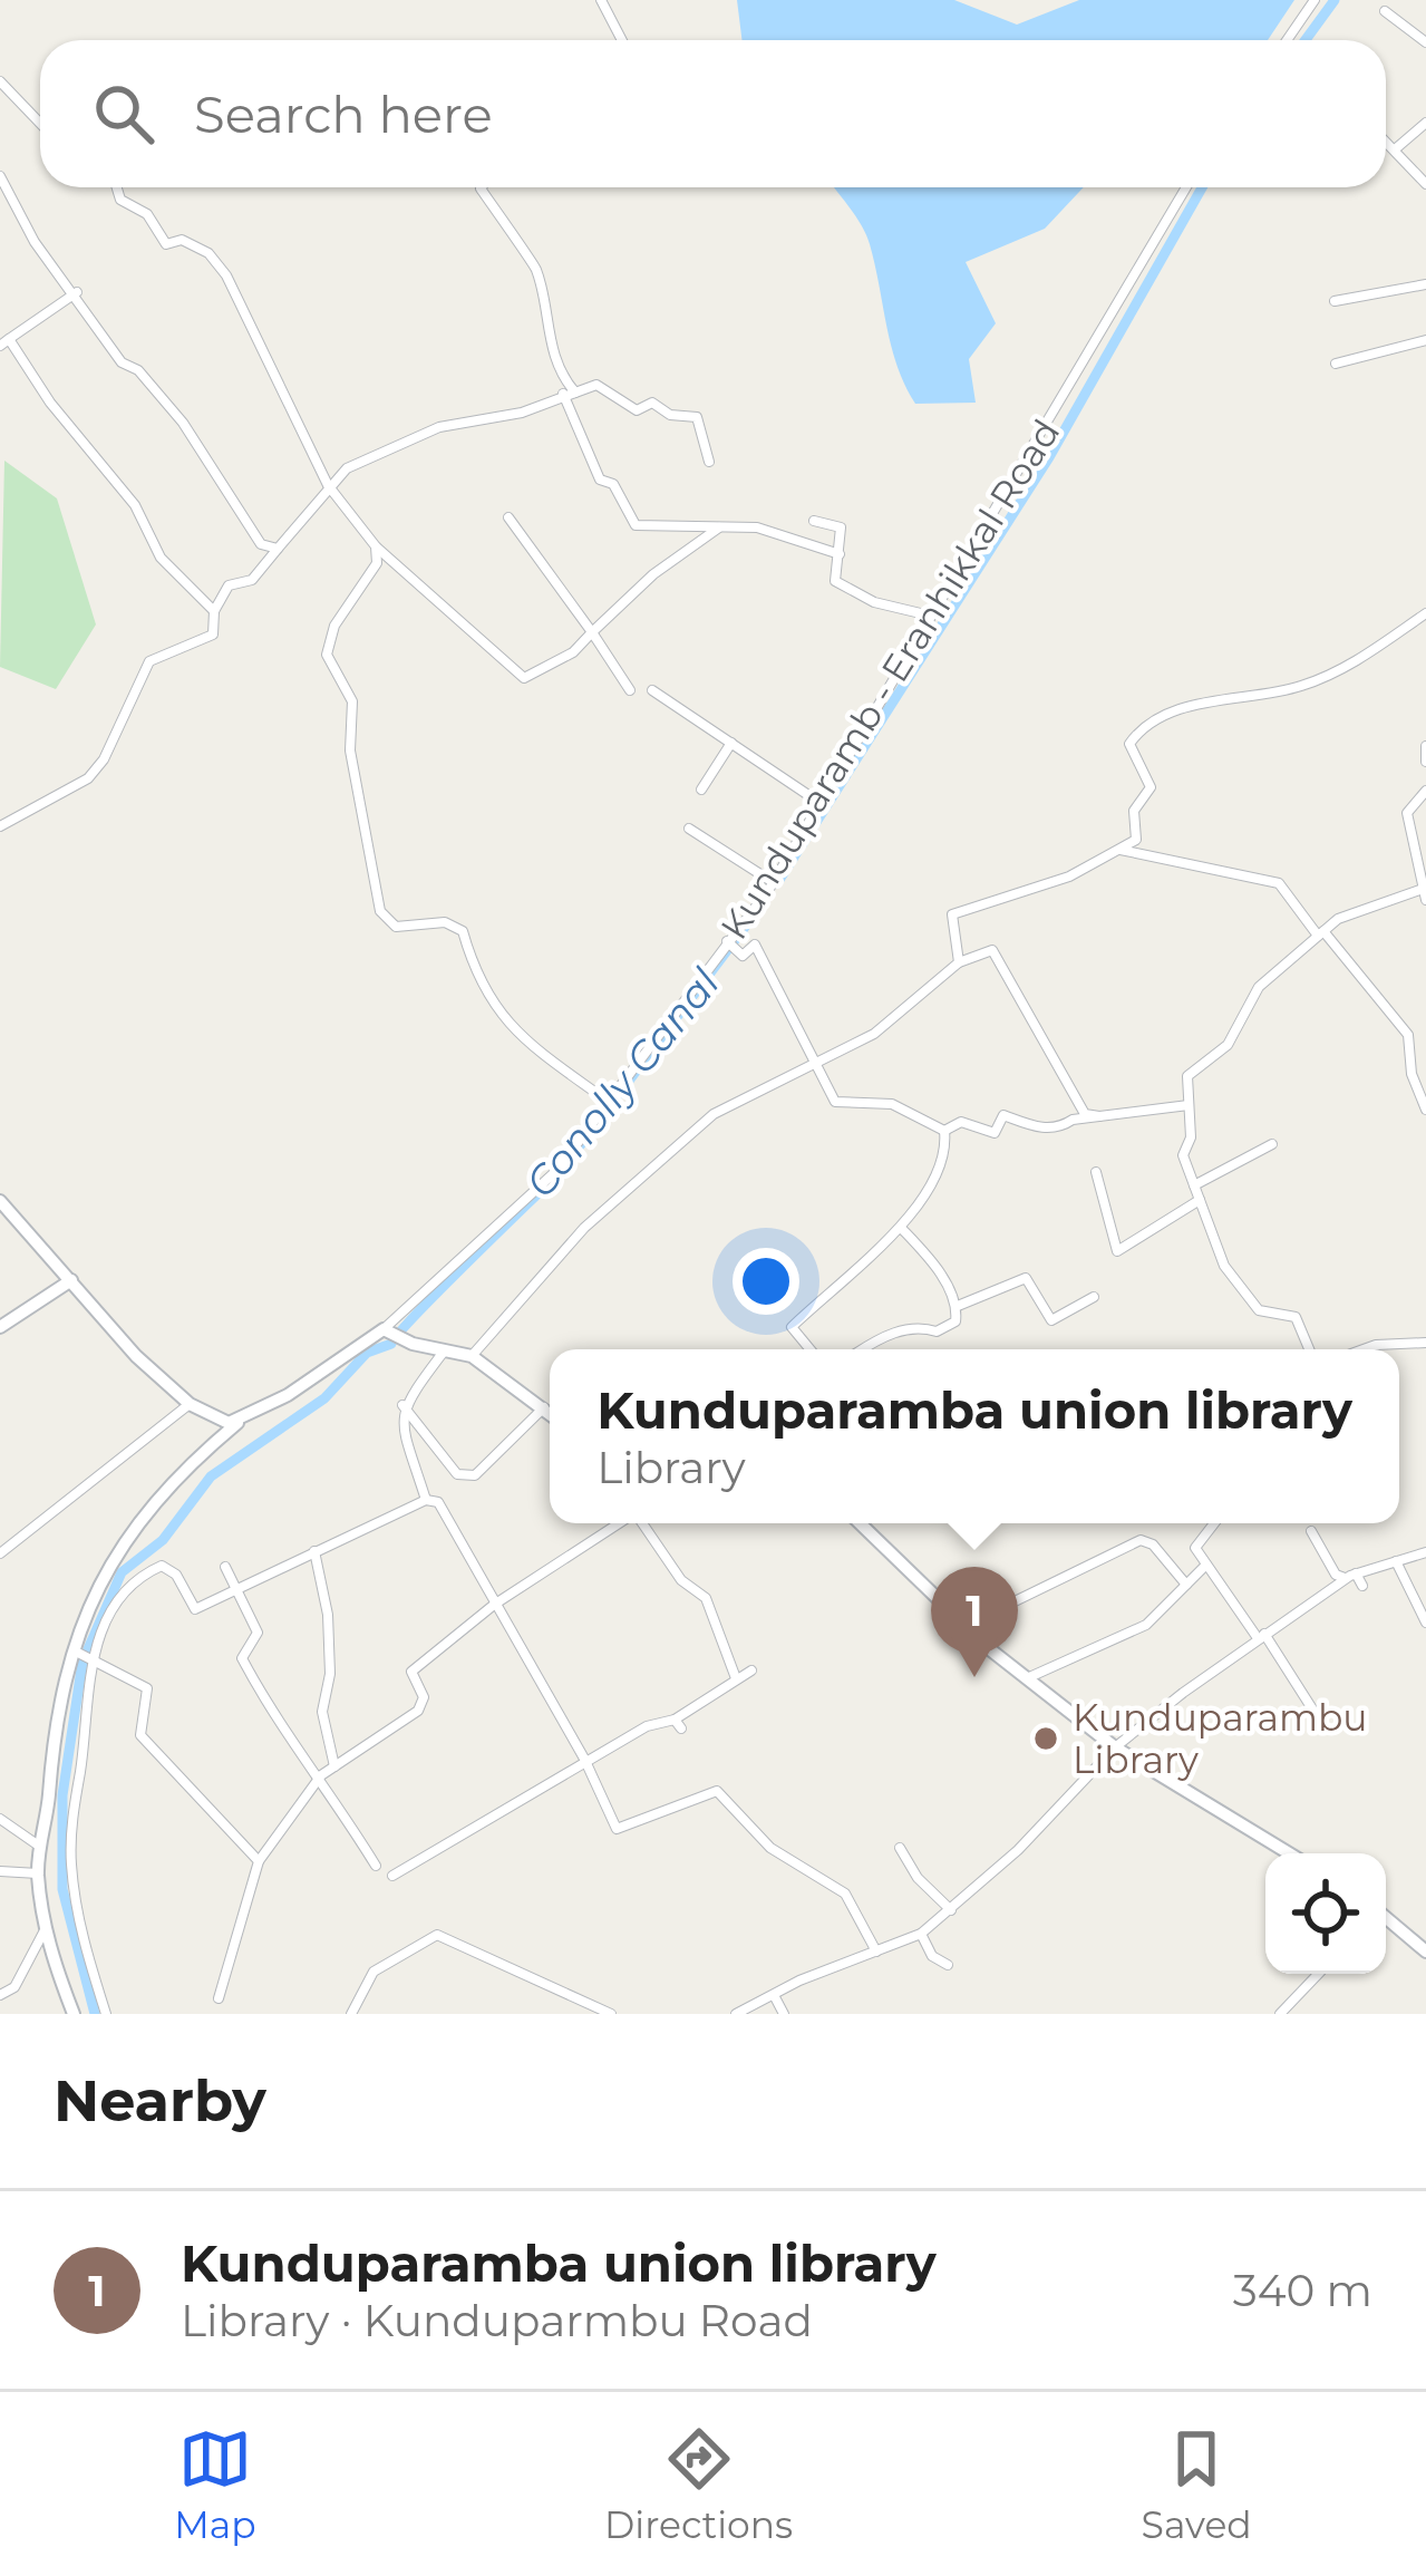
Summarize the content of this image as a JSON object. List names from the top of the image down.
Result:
{
  "streets": {
    "street": ["Kunduparamb - Eranhikkal Road"]
  },
  "water": ["Conolly Canal"],
  "places": ["Kunduparambu Library"],
  "page": {
    "search": "Search here",
    "popup": ["Kunduparamba union library", "Library"],
    "pins": "1",
    "heading": "Nearby",
    "list": [
      {
        "mark": "1",
        "name": "Kunduparamba union library",
        "note": "Library · Kunduparmbu Road",
        "value": "340 m"
      }
    ],
    "nav": ["Map", "Directions", "Saved"]
  }
}
